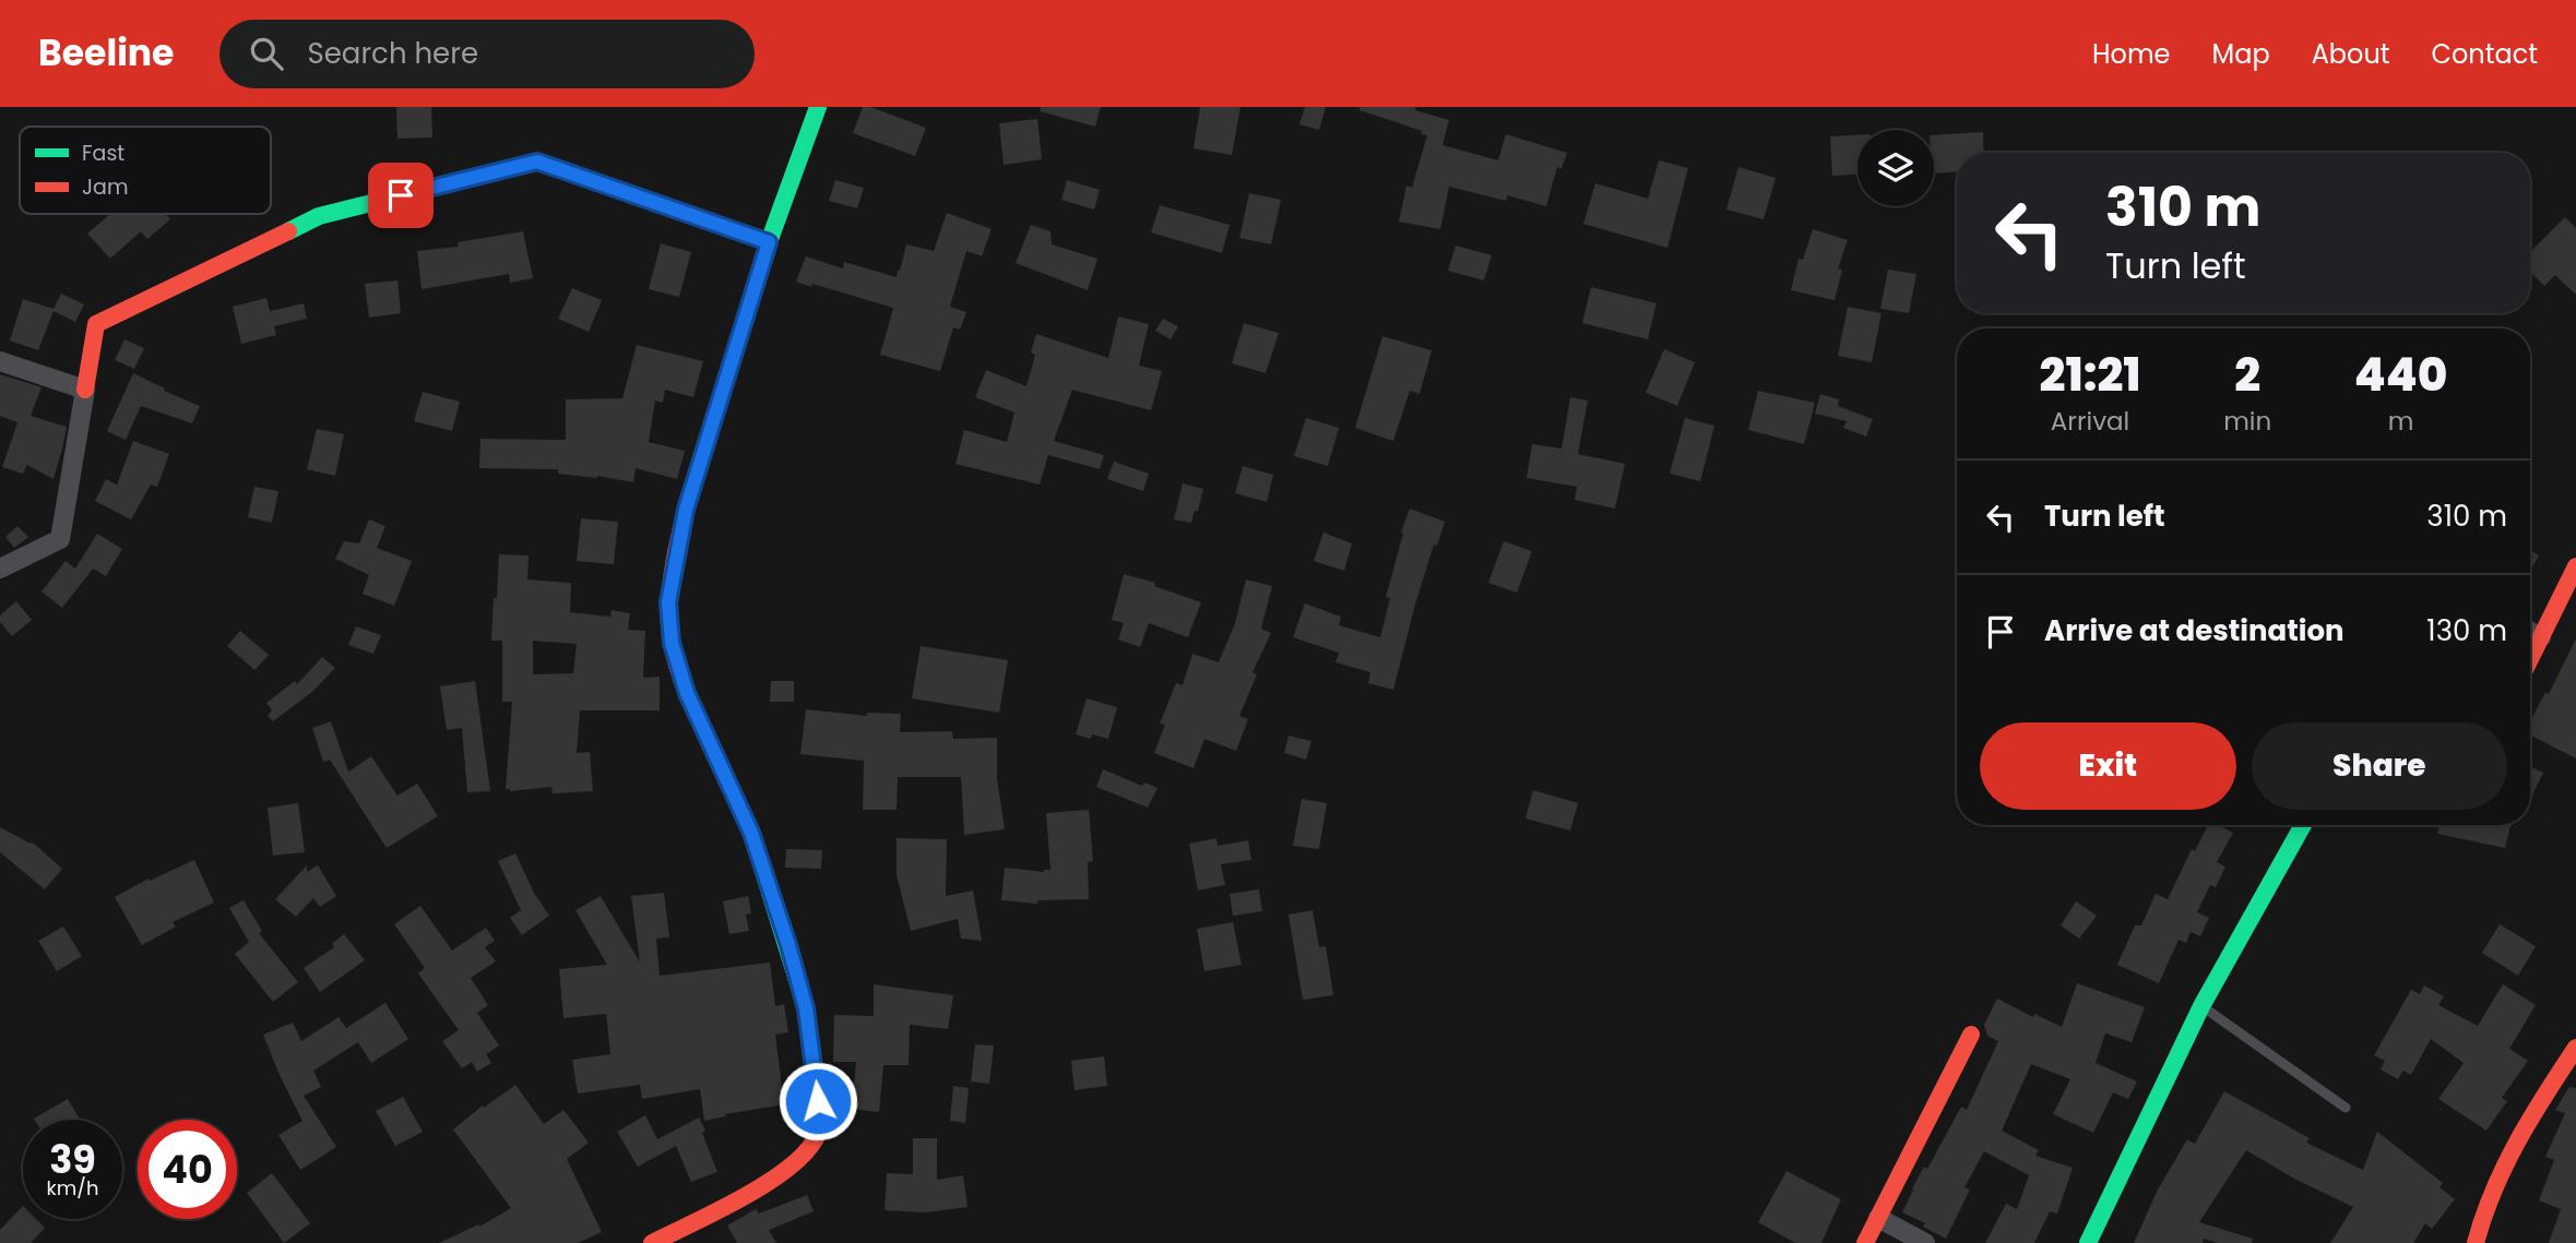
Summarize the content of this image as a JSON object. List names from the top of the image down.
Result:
{
  "legend": ["Fast", "Jam"],
  "page": {
    "header": "Beeline",
    "search": "Search here",
    "nav": [
      "Home",
      "Map",
      "About",
      "Contact"
    ],
    "turn": ["310 m", "Turn left"],
    "eta": [
      "21:21",
      "Arrival",
      "2",
      "min",
      "440",
      "m"
    ],
    "list": [
      {
        "name": "Turn left",
        "value": "310 m"
      },
      {
        "name": "Arrive at destination",
        "value": "130 m"
      }
    ],
    "buttons": ["Exit", "Share"],
    "speed": "39 km/h",
    "limit": "40"
  }
}
